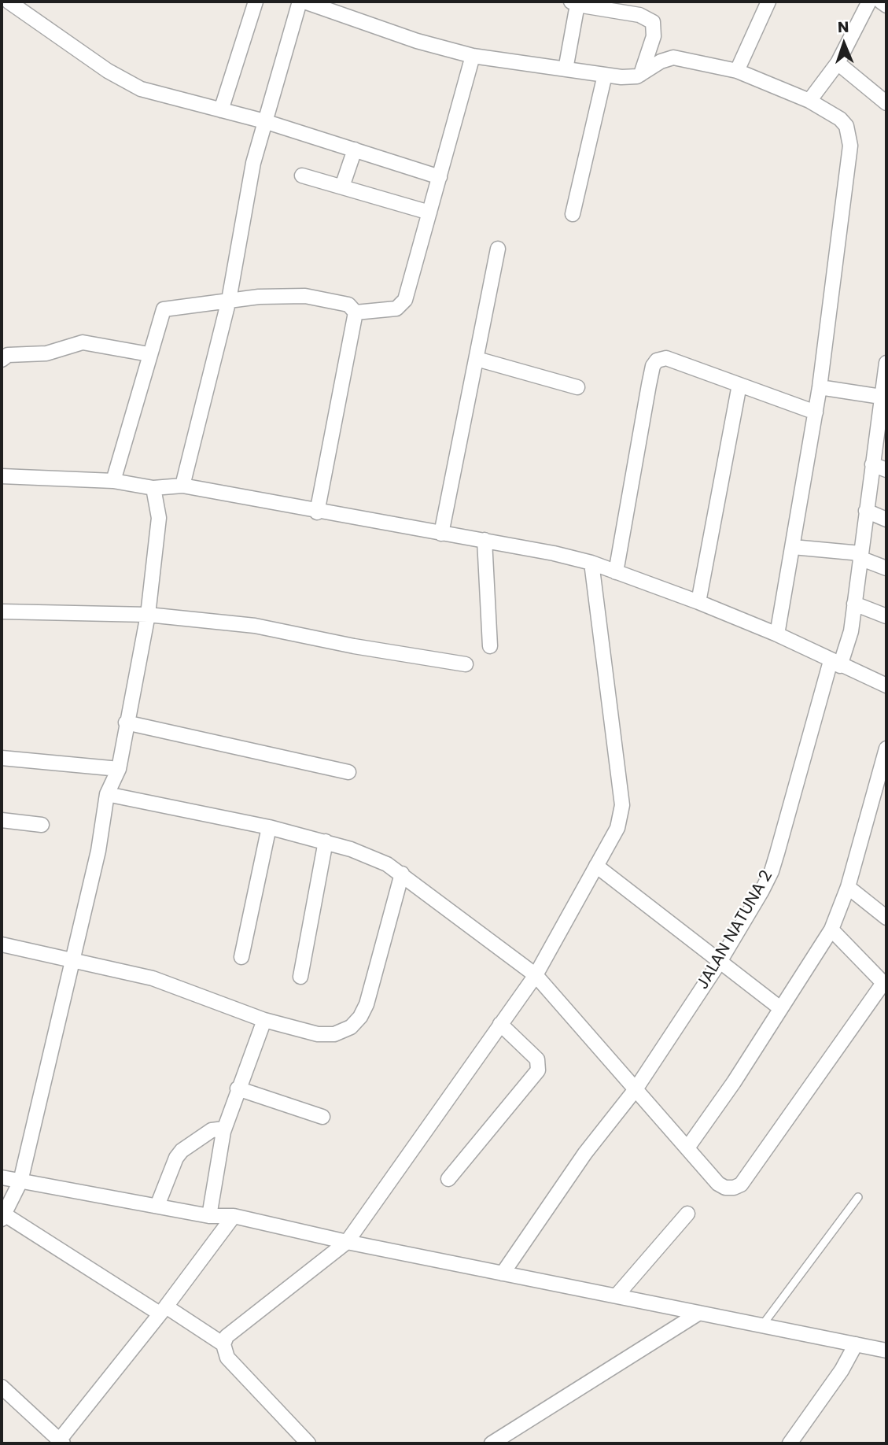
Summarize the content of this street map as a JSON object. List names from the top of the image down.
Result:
{
  "streets": {
    "street": ["JALAN NATUNA 2"]
  },
  "north": "top"
}
